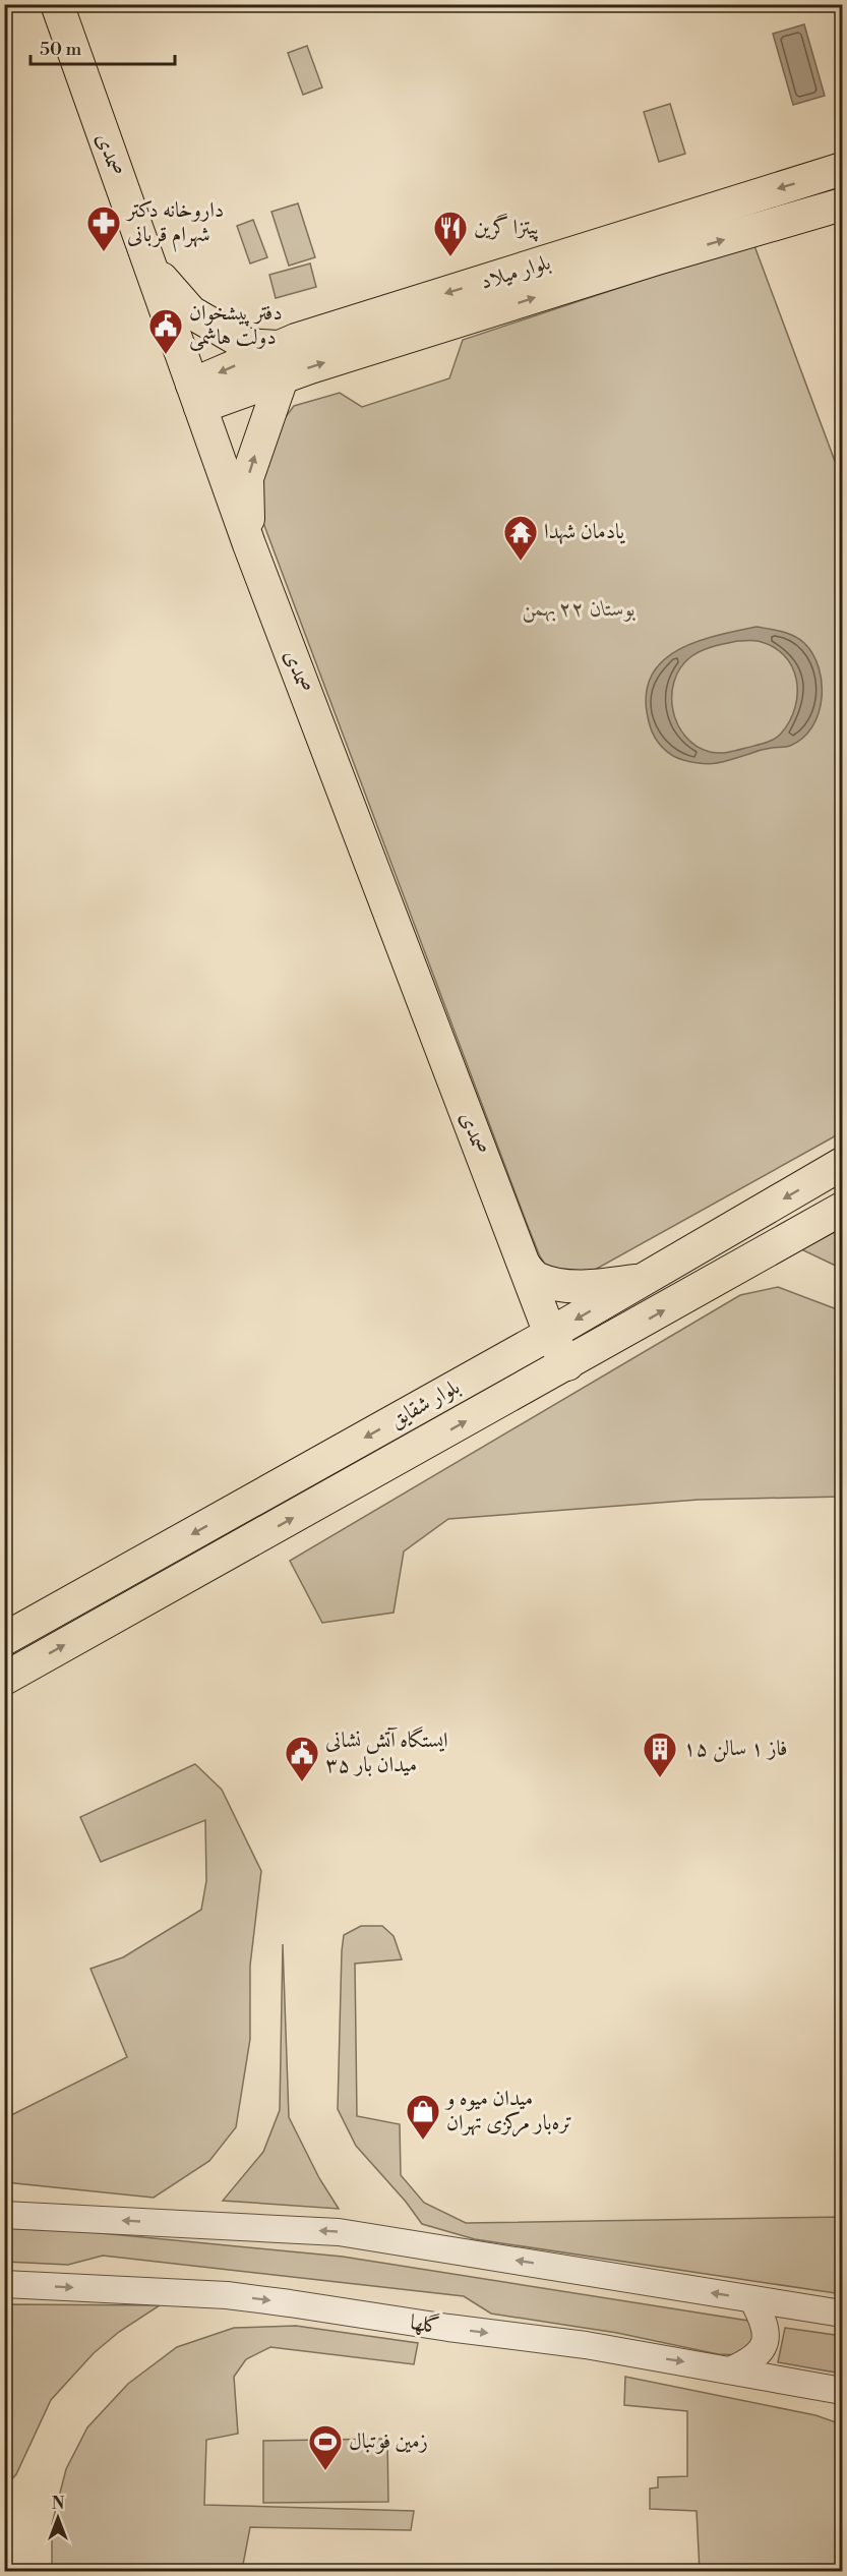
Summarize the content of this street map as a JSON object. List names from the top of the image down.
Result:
{
  "streets": {
    "main road": ["صمدی", "بلوار میلاد", "بلوار شقایق"],
    "street": ["گلها"]
  },
  "crossings": [
    ["صمدی", "بلوار میلاد"],
    ["صمدی", "بلوار شقایق"]
  ],
  "parks": ["بوستان ۲۲ بهمن"],
  "places": {
    "pharmacy": ["داروخانه دکتر شهرام قربانی"],
    "restaurant": ["پیتزا گرین"],
    "public building": ["دفتر پیشخوان دولت هاشمی", "ایستگاه آتش نشانی ۳۵ میدان بار"],
    "temple": ["یادمان شهدا"],
    "building": ["فاز ۱ سالن ۱۵"],
    "shop": ["میدان میوه و تره‌بار مرکزی تهران"],
    "sports": ["زمین فوتبال"]
  },
  "scale_bar": "50 m",
  "north": "top"
}
